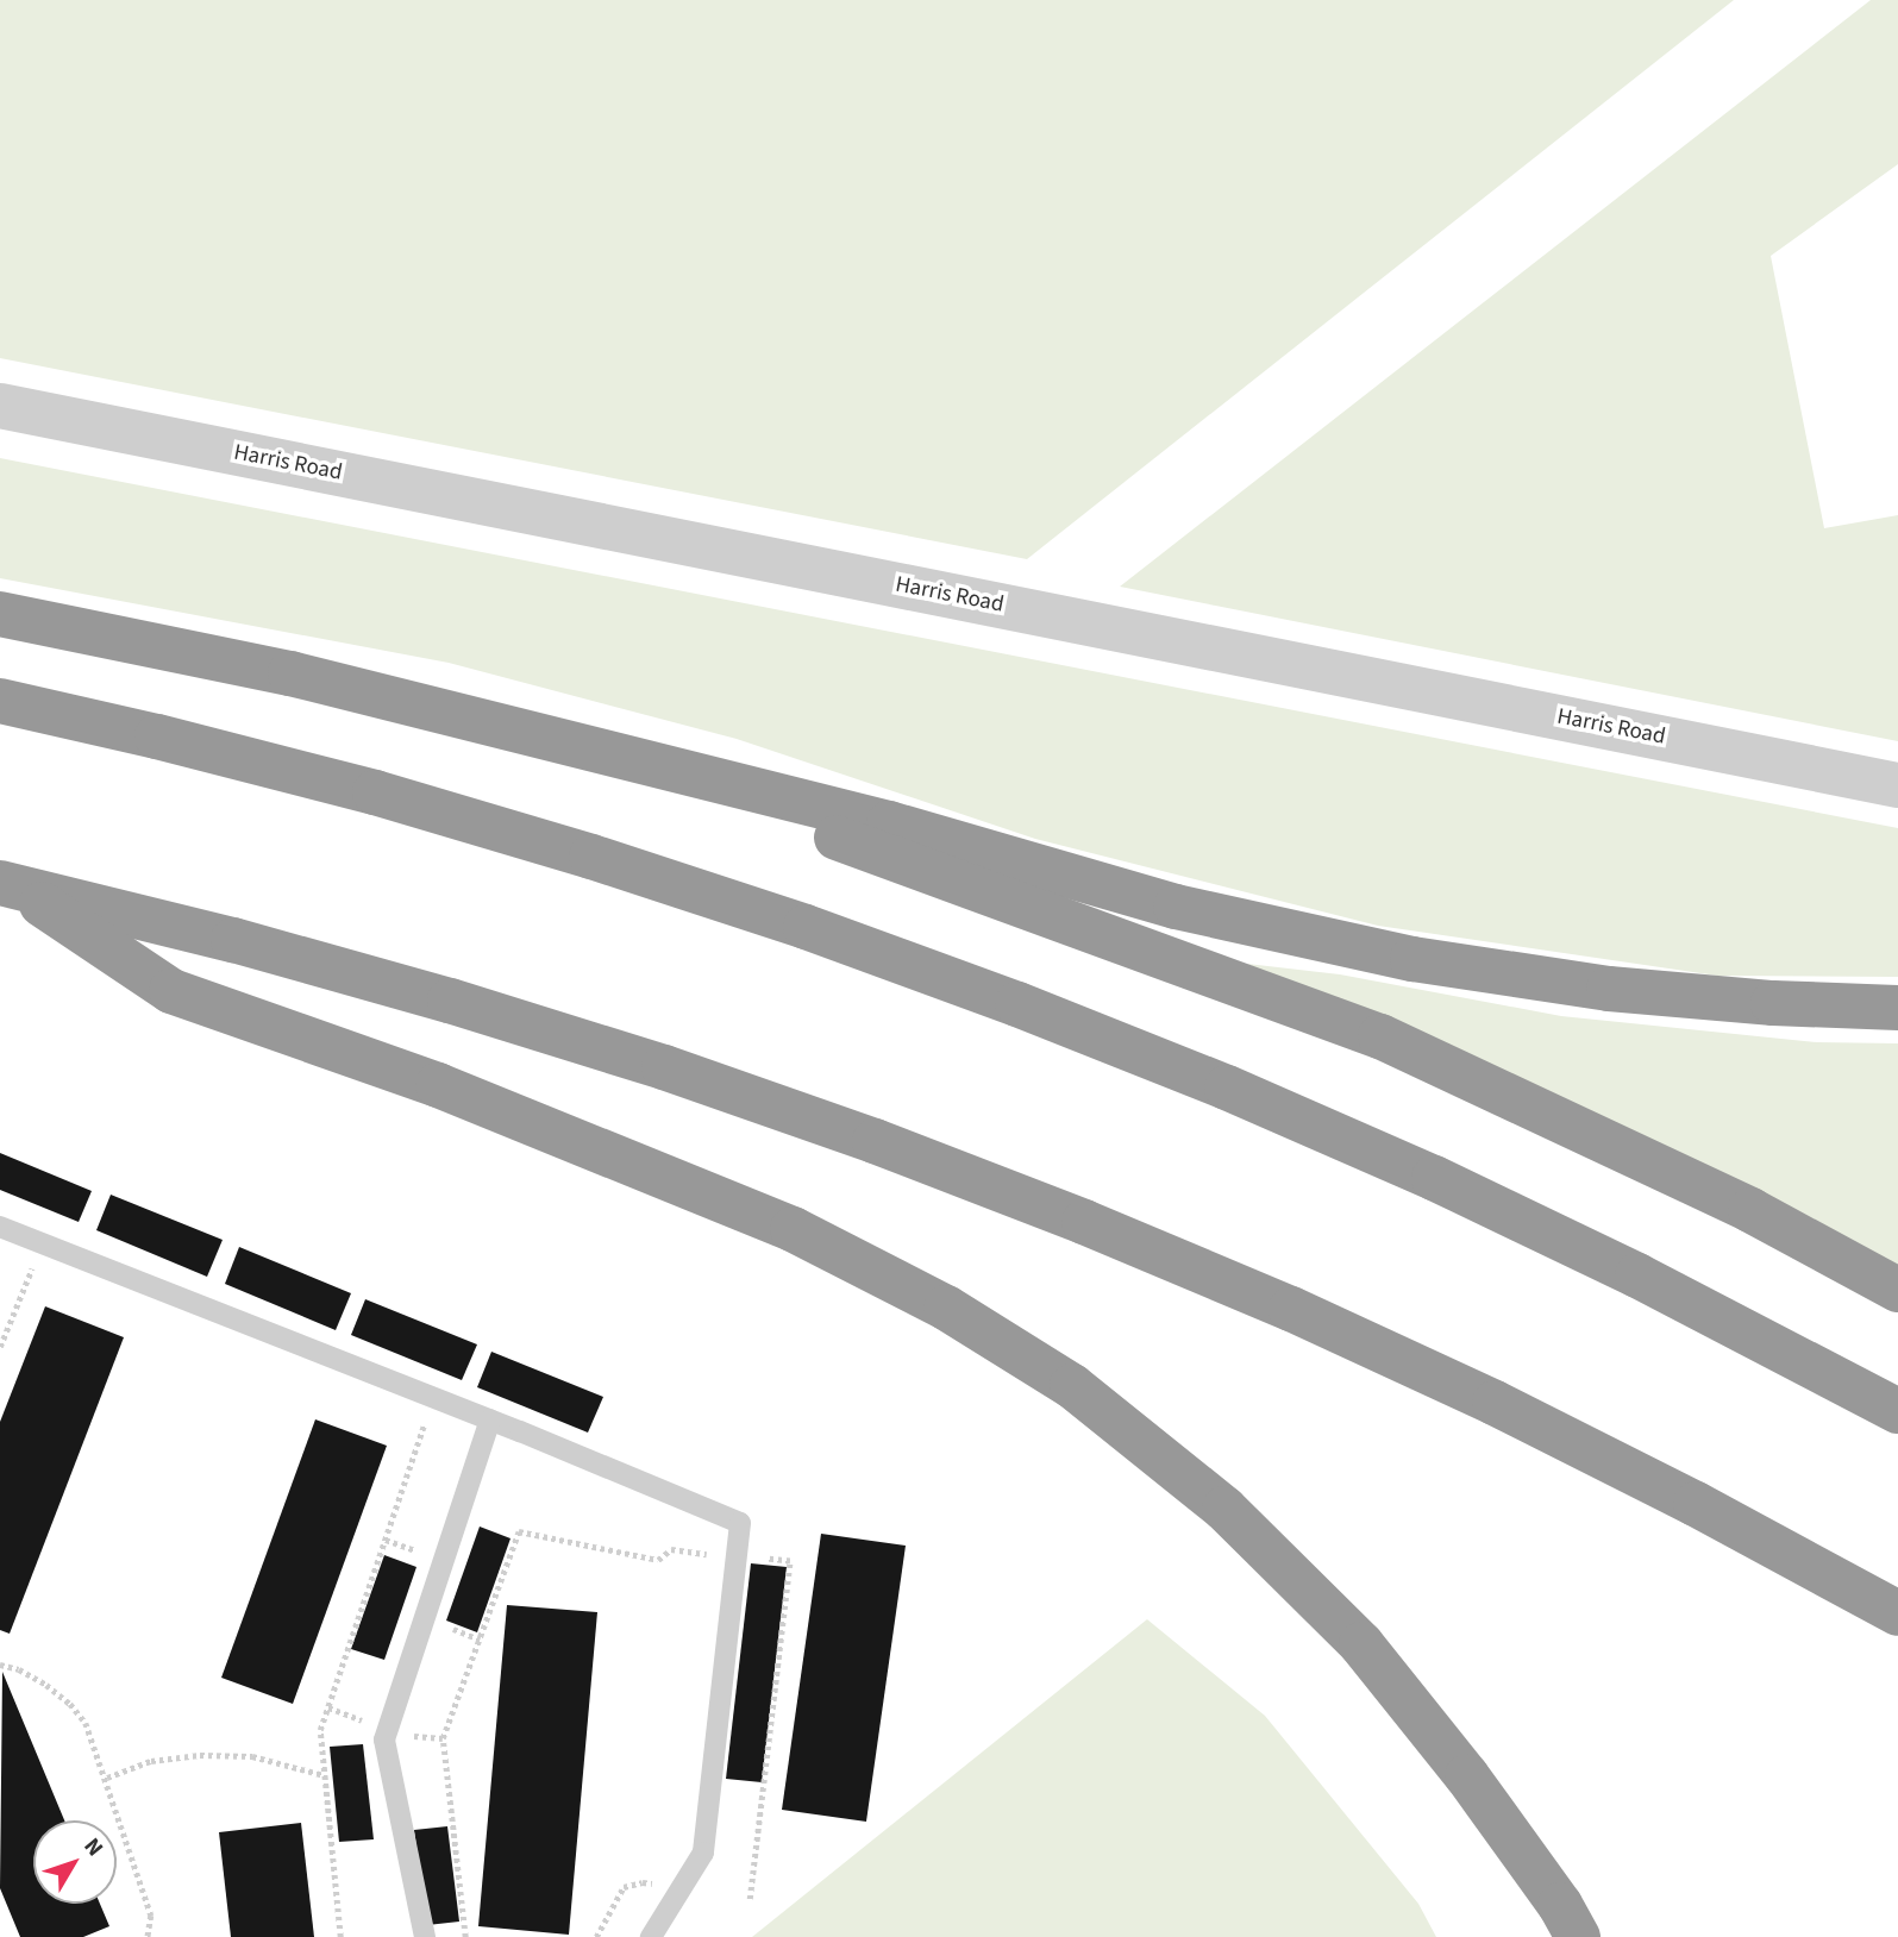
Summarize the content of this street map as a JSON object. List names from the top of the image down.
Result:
{
  "streets": {
    "street": ["Harris Road"]
  },
  "north": "top right"
}
